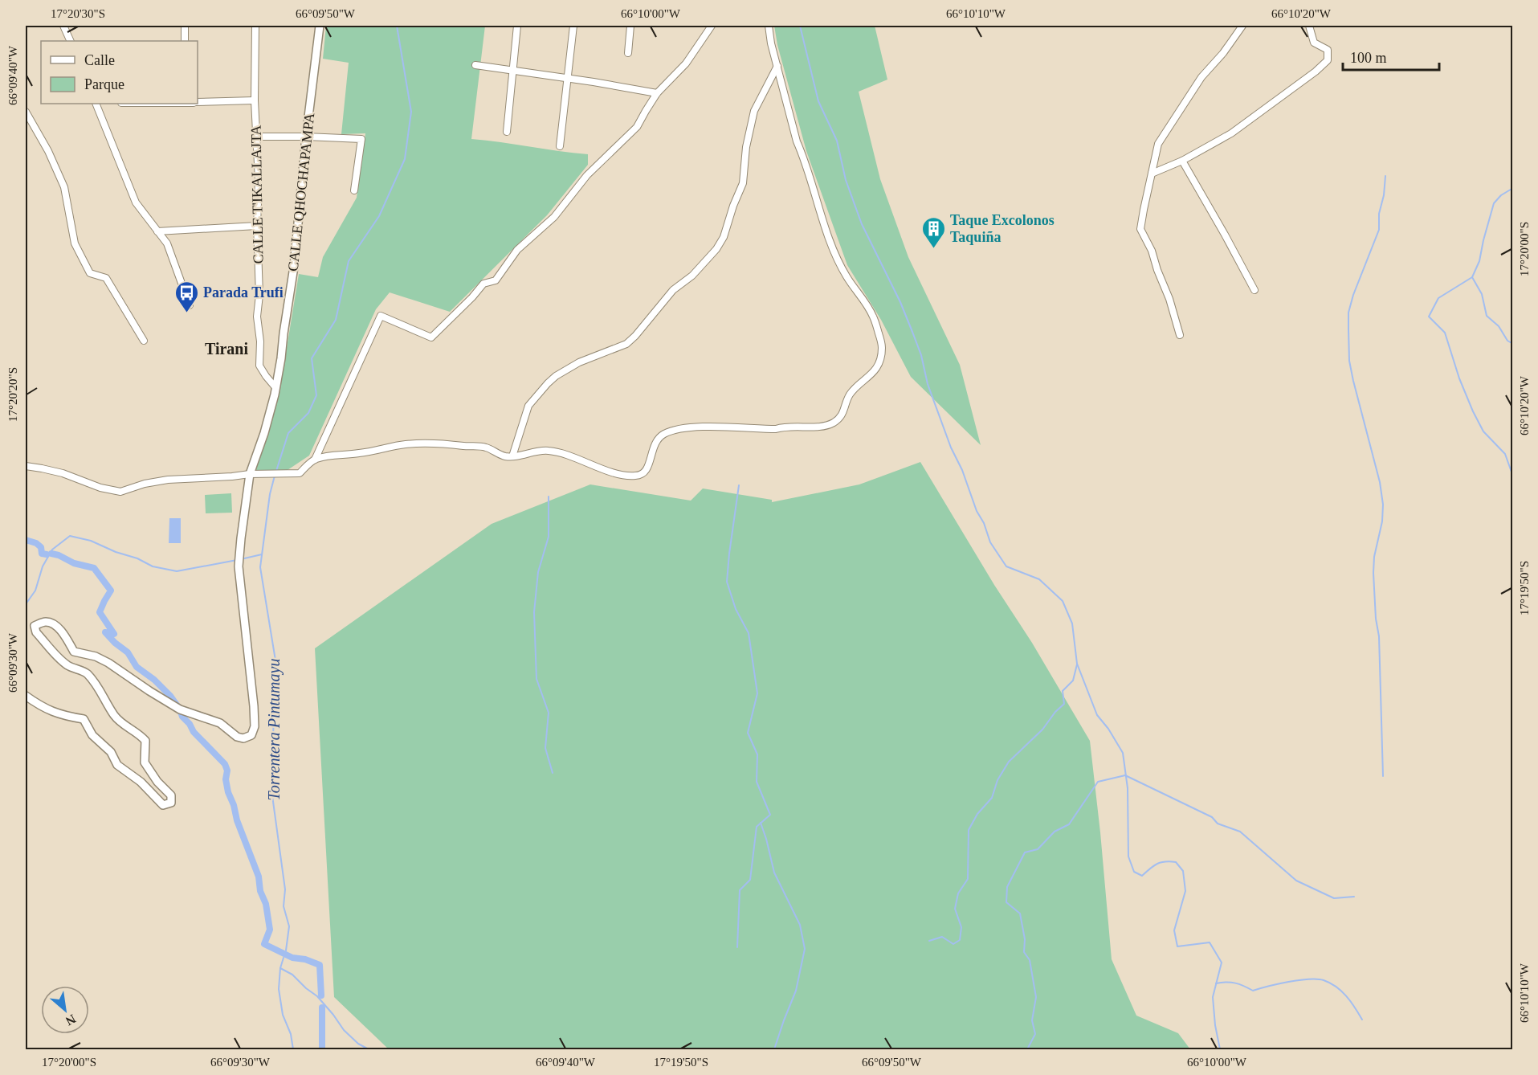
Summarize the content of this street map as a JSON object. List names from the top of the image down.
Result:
{
  "streets": {
    "street": ["CALLE QHOCHAPAMPA", "CALLE T'IKALLAJTA"]
  },
  "crossings": [
    ["CALLE QHOCHAPAMPA", "CALLE T'IKALLAJTA"]
  ],
  "districts": ["Tirani"],
  "water": ["Torrentera Pintumayu"],
  "places": {
    "building": ["Taque Excolonos Taquiña"],
    "bus stop": ["Parada Trufi"]
  },
  "legend": ["Calle", "Parque"],
  "scale_bar": "100 m",
  "north": "bottom right",
  "coordinates": [
    "17°20'30\"S",
    "66°09'50\"W",
    "66°10'00\"W",
    "66°10'10\"W",
    "66°10'20\"W",
    "66°09'40\"W",
    "17°20'00\"S",
    "17°20'20\"S",
    "17°19'50\"S",
    "66°09'30\"W"
  ]
}
